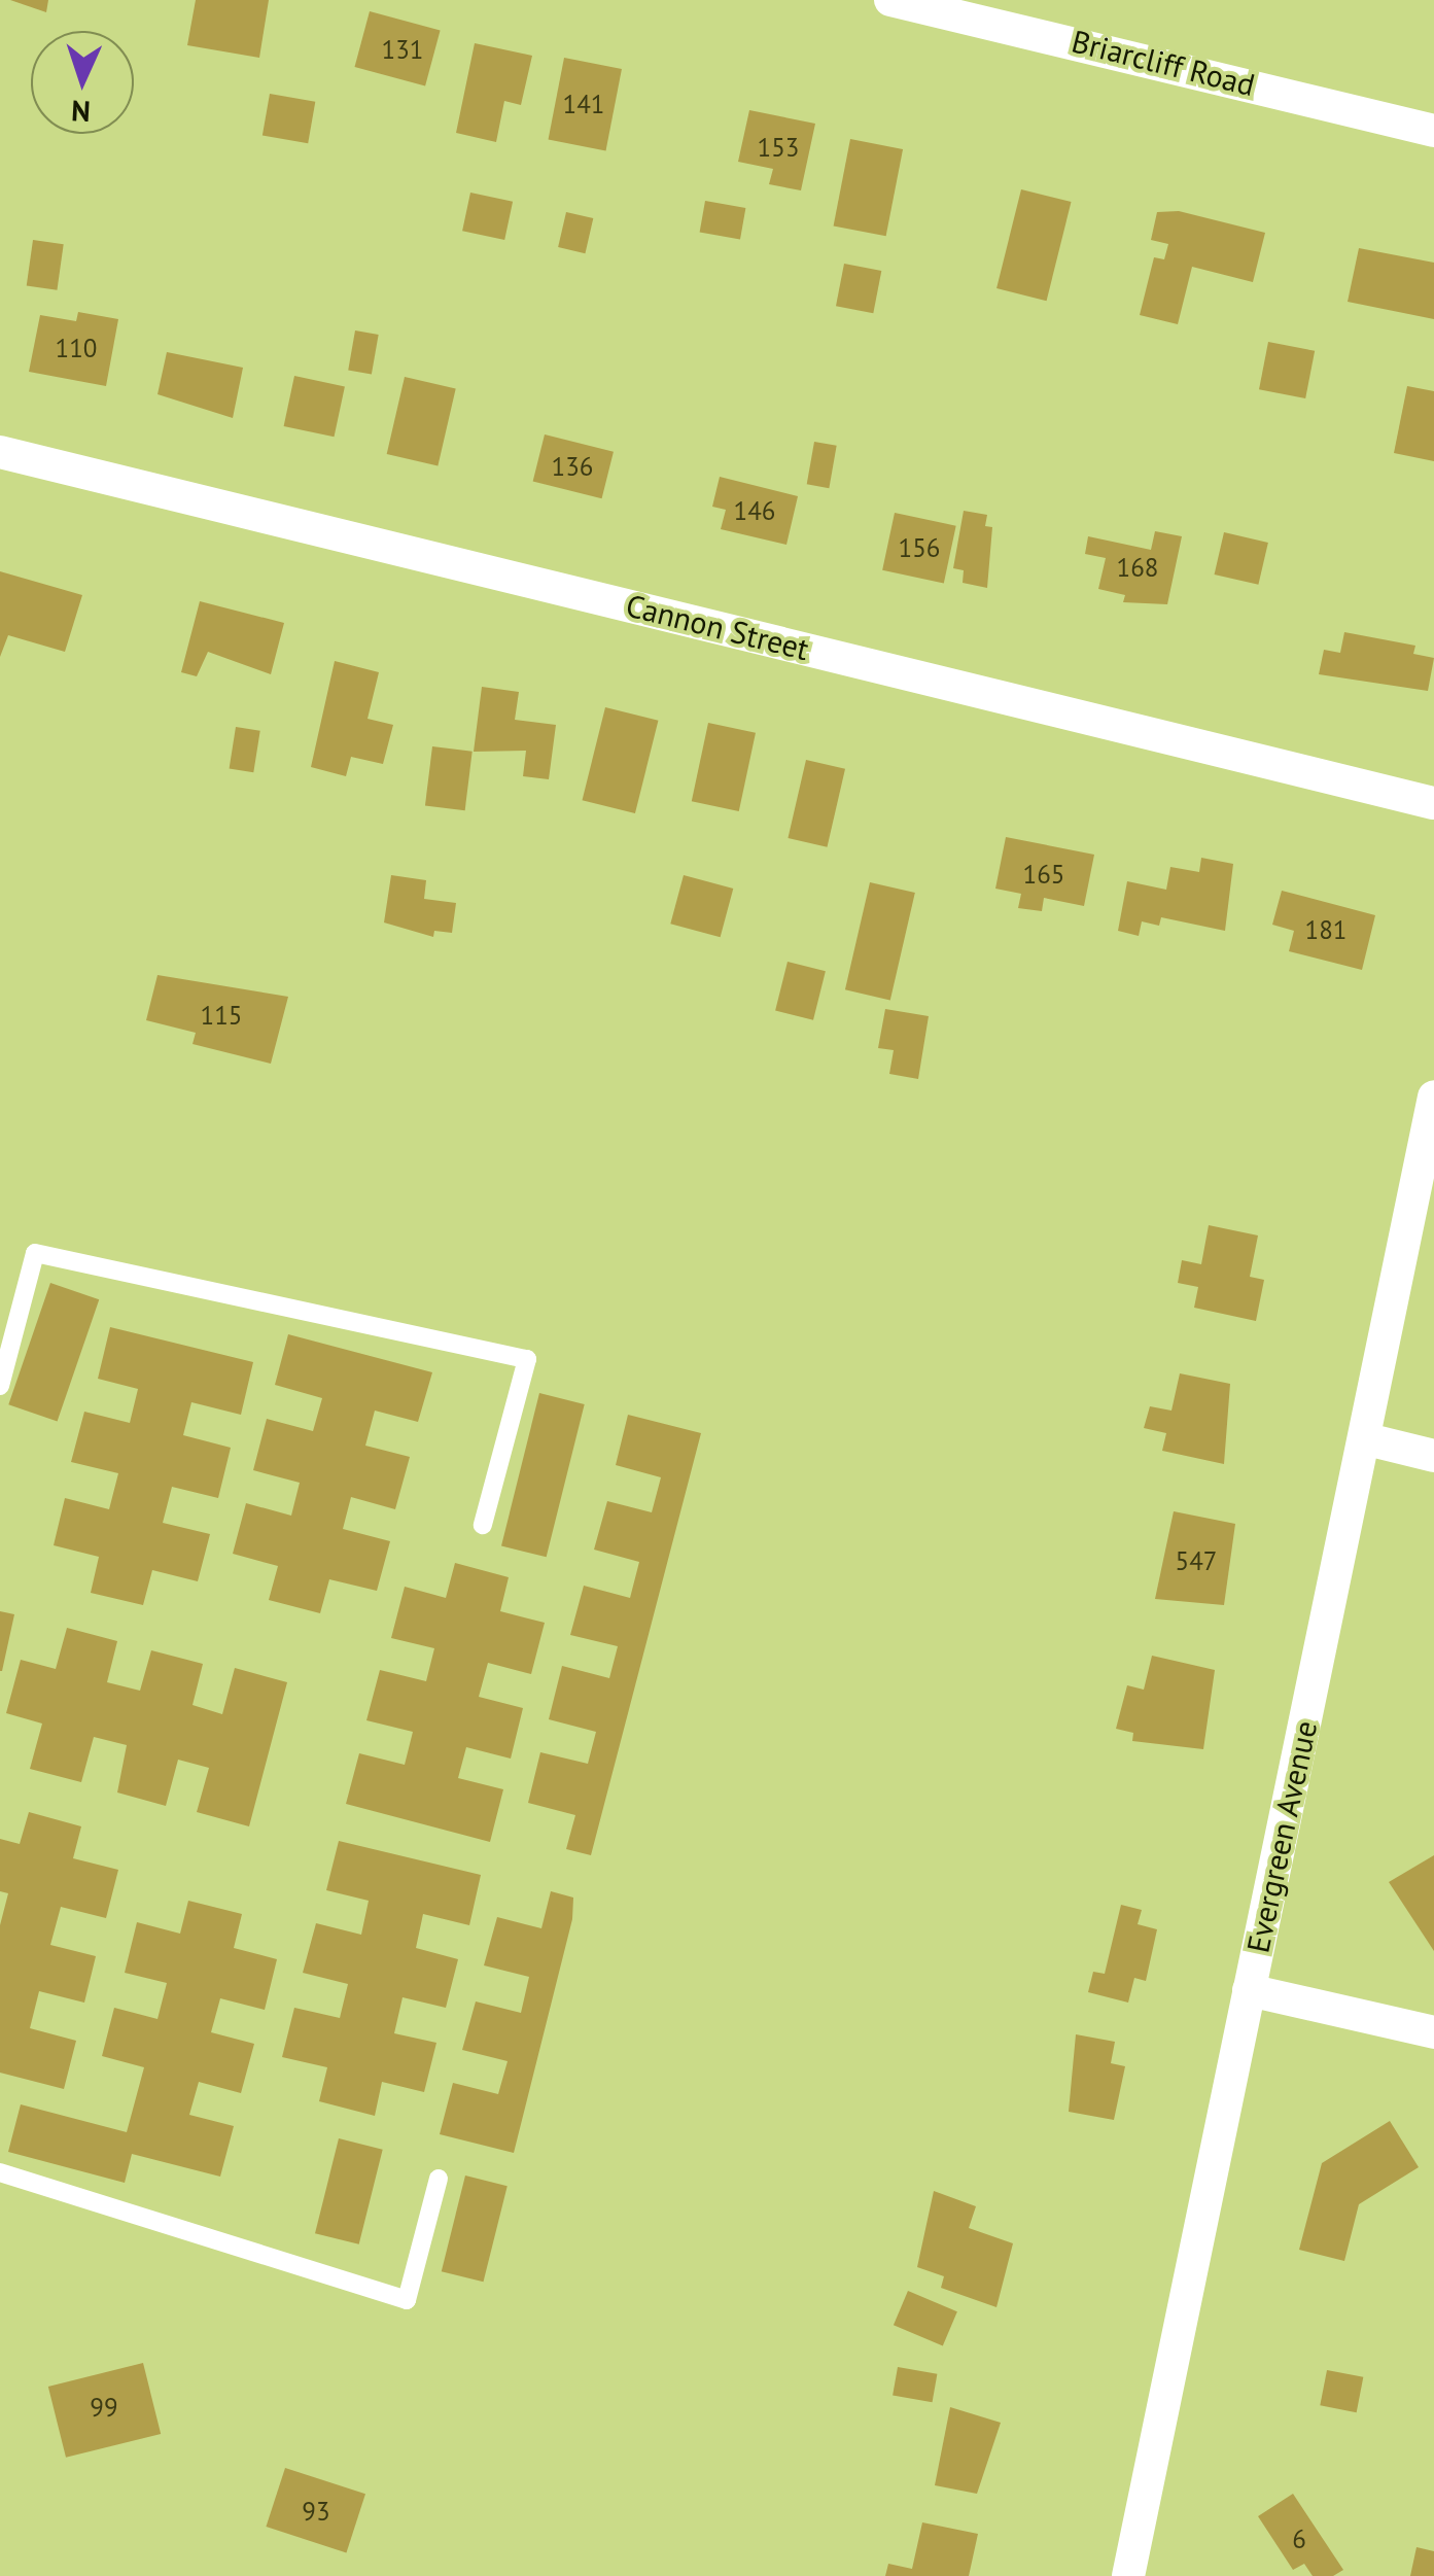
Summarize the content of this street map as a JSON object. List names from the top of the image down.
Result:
{
  "streets": {
    "street": ["Briarcliff Road", "Cannon Street", "Evergreen Avenue"]
  },
  "house_numbers": [
    "131",
    "141",
    "153",
    "110",
    "136",
    "146",
    "156",
    "168",
    "165",
    "181",
    "115",
    "547",
    "99",
    "93",
    "6"
  ],
  "north": "bottom"
}
